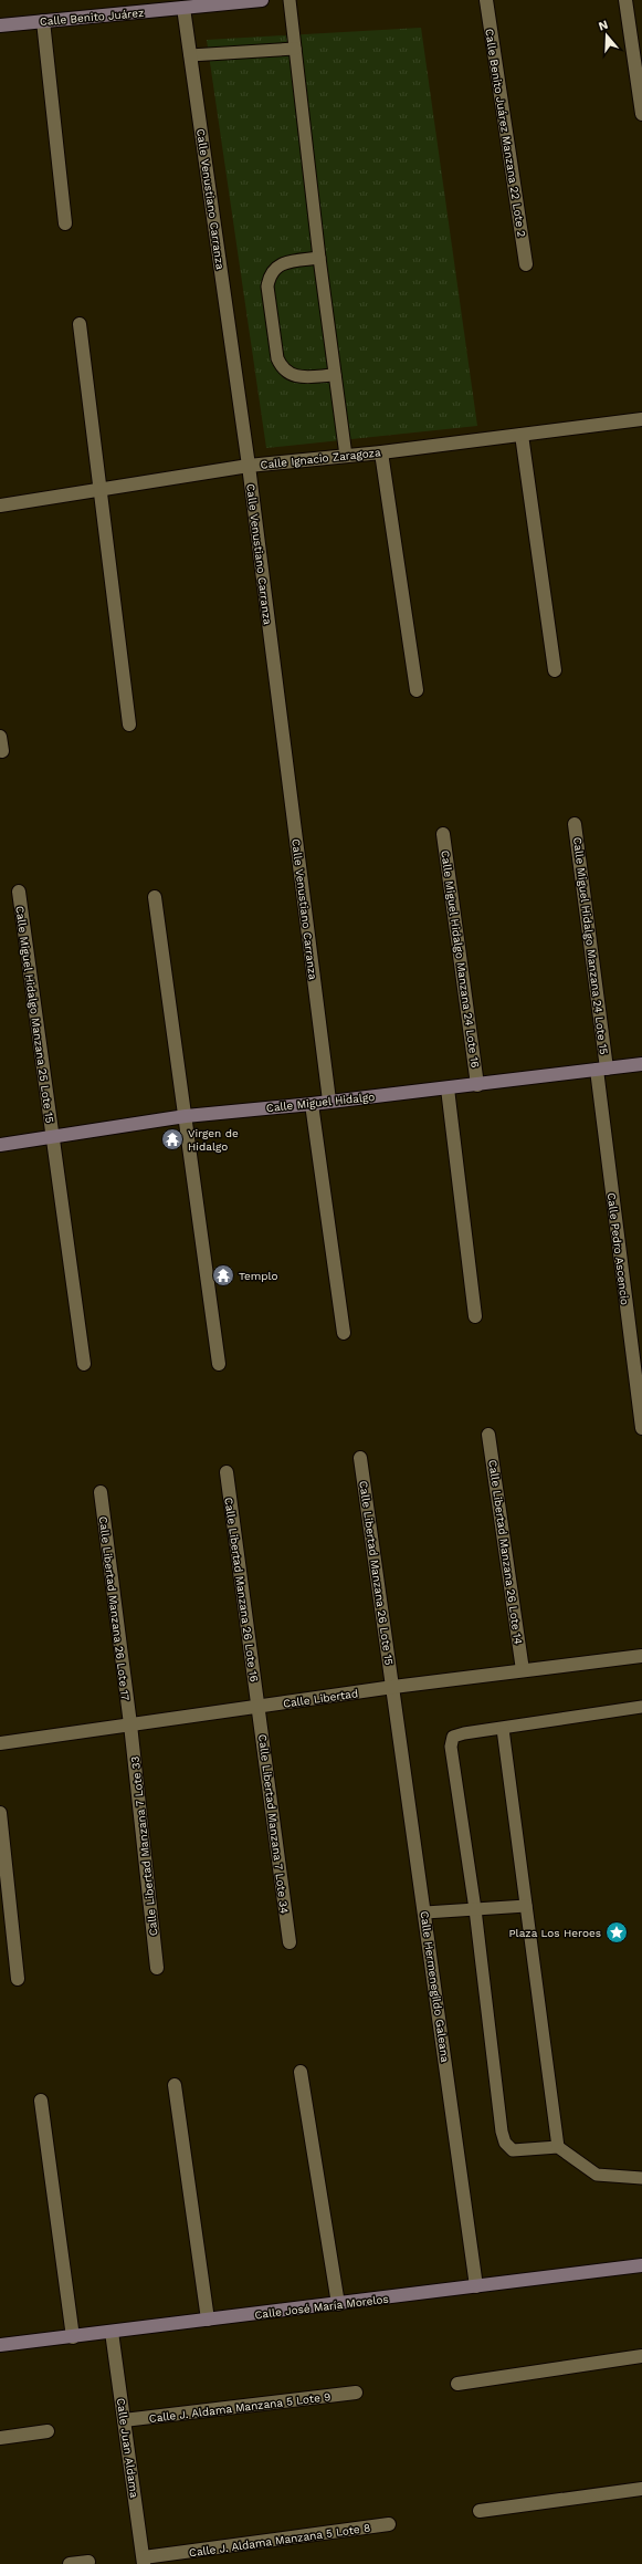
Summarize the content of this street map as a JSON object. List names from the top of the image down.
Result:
{
  "streets": {
    "street": [
      "Calle Benito Juárez",
      "Calle Benito Juárez Manzana 22 Lote 2",
      "Calle Venustiano Carranza",
      "Calle Ignacio Zaragoza",
      "Calle Miguel Hidalgo Manzana 24 Lote 15",
      "Calle Miguel Hidalgo Manzana 24 Lote 16",
      "Calle Miguel Hidalgo Manzana 25 Lote 15",
      "Calle Miguel Hidalgo",
      "Calle Pedro Ascencio",
      "Calle Libertad Manzana 26 Lote 14",
      "Calle Libertad Manzana 26 Lote 15",
      "Calle Libertad Manzana 26 Lote 16",
      "Calle Libertad Manzana 26 Lote 17",
      "Calle Libertad",
      "Calle Libertad Manzana 7 Lote 34",
      "Calle Libertad Manzana 7 Lote 33",
      "Calle Hermenegildo Galeana",
      "Calle José María Morelos",
      "Calle J. Aldama Manzana 5 Lote 9",
      "Calle Juan Aldama",
      "Calle J. Aldama Manzana 5 Lote 8"
    ]
  },
  "crossings": [
    ["Calle Benito Juárez", "Calle Venustiano Carranza"],
    ["Calle Venustiano Carranza", "Calle Ignacio Zaragoza"],
    ["Calle Venustiano Carranza", "Calle Miguel Hidalgo"],
    ["Calle Miguel Hidalgo Manzana 24 Lote 15", "Calle Miguel Hidalgo"],
    ["Calle Miguel Hidalgo Manzana 24 Lote 15", "Calle Pedro Ascencio"],
    ["Calle Miguel Hidalgo Manzana 24 Lote 16", "Calle Miguel Hidalgo"],
    ["Calle Miguel Hidalgo Manzana 25 Lote 15", "Calle Miguel Hidalgo"],
    ["Calle Miguel Hidalgo", "Calle Pedro Ascencio"],
    ["Calle Libertad Manzana 26 Lote 14", "Calle Libertad"],
    ["Calle Libertad Manzana 26 Lote 15", "Calle Libertad"],
    ["Calle Libertad Manzana 26 Lote 15", "Calle Hermenegildo Galeana"],
    ["Calle Libertad Manzana 26 Lote 16", "Calle Libertad"],
    ["Calle Libertad Manzana 26 Lote 16", "Calle Libertad Manzana 7 Lote 34"],
    ["Calle Libertad Manzana 26 Lote 17", "Calle Libertad"],
    ["Calle Libertad Manzana 26 Lote 17", "Calle Libertad Manzana 7 Lote 33"],
    ["Calle Libertad", "Calle Libertad Manzana 7 Lote 34"],
    ["Calle Libertad", "Calle Libertad Manzana 7 Lote 33"],
    ["Calle Libertad", "Calle Hermenegildo Galeana"],
    ["Calle Hermenegildo Galeana", "Calle José María Morelos"],
    ["Calle José María Morelos", "Calle Juan Aldama"],
    ["Calle J. Aldama Manzana 5 Lote 9", "Calle Juan Aldama"],
    ["Calle Juan Aldama", "Calle J. Aldama Manzana 5 Lote 8"]
  ],
  "places": {
    "temple": ["Virgen de Hidalgo", "Templo"],
    "place": ["Plaza Los Heroes"]
  },
  "north": "top"
}
